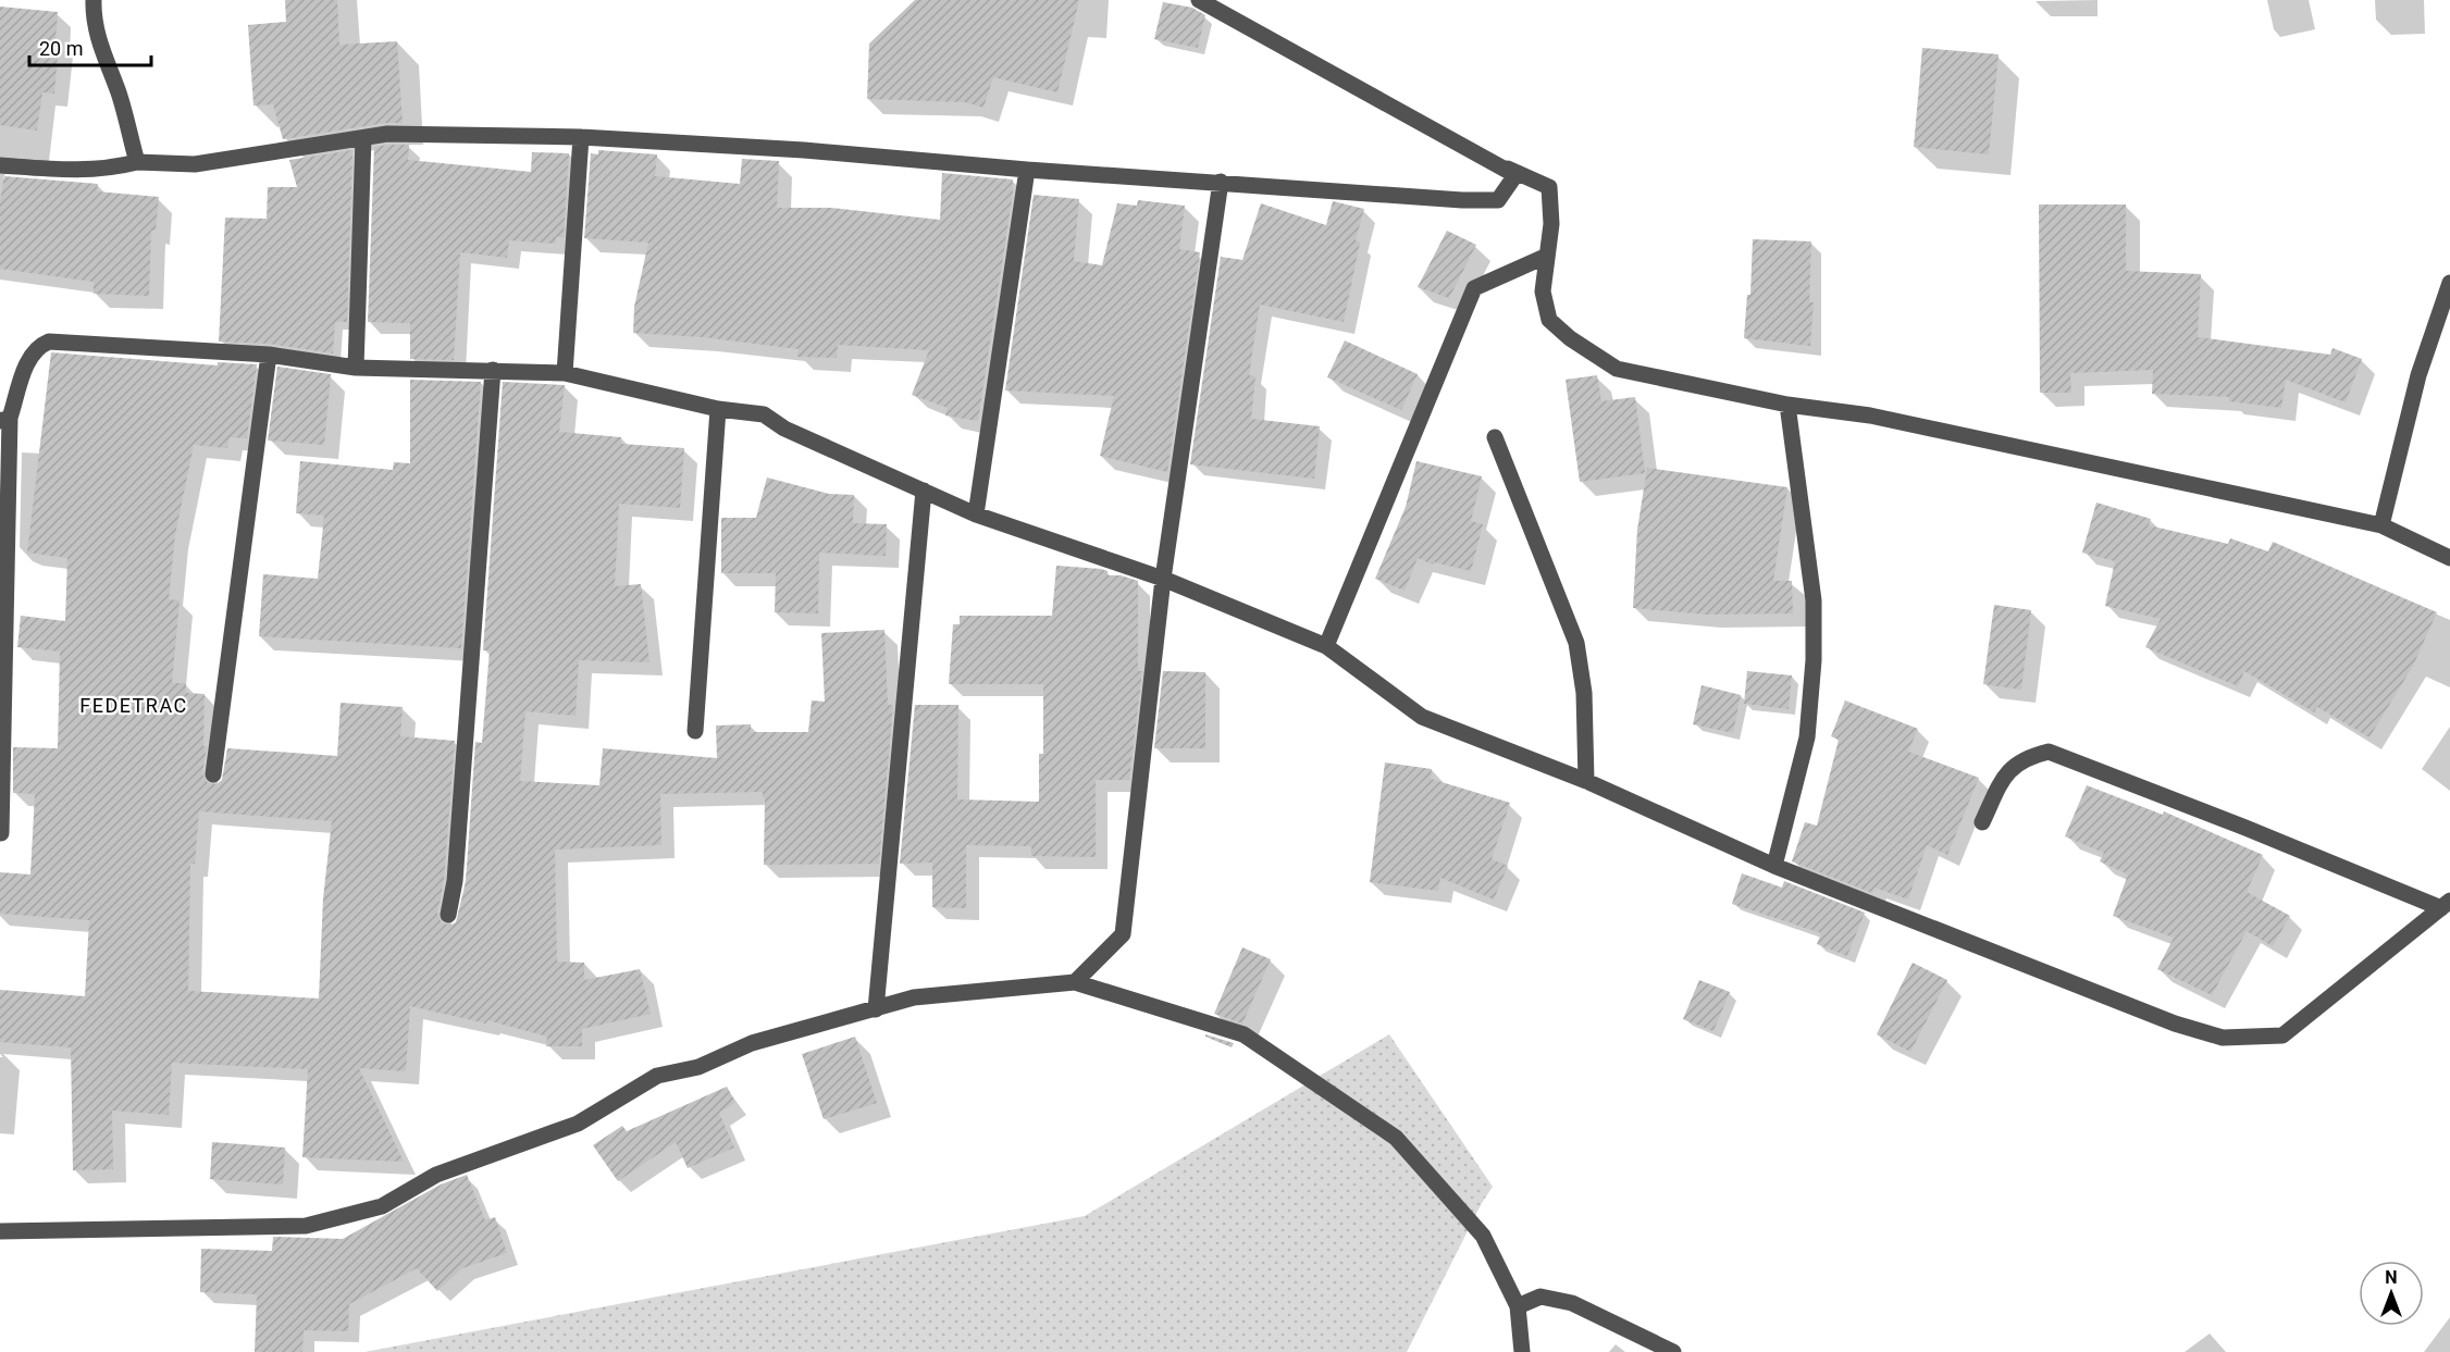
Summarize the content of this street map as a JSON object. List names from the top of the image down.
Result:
{
  "districts": ["FEDETRAC"],
  "scale_bar": "20 m",
  "north": "top"
}
